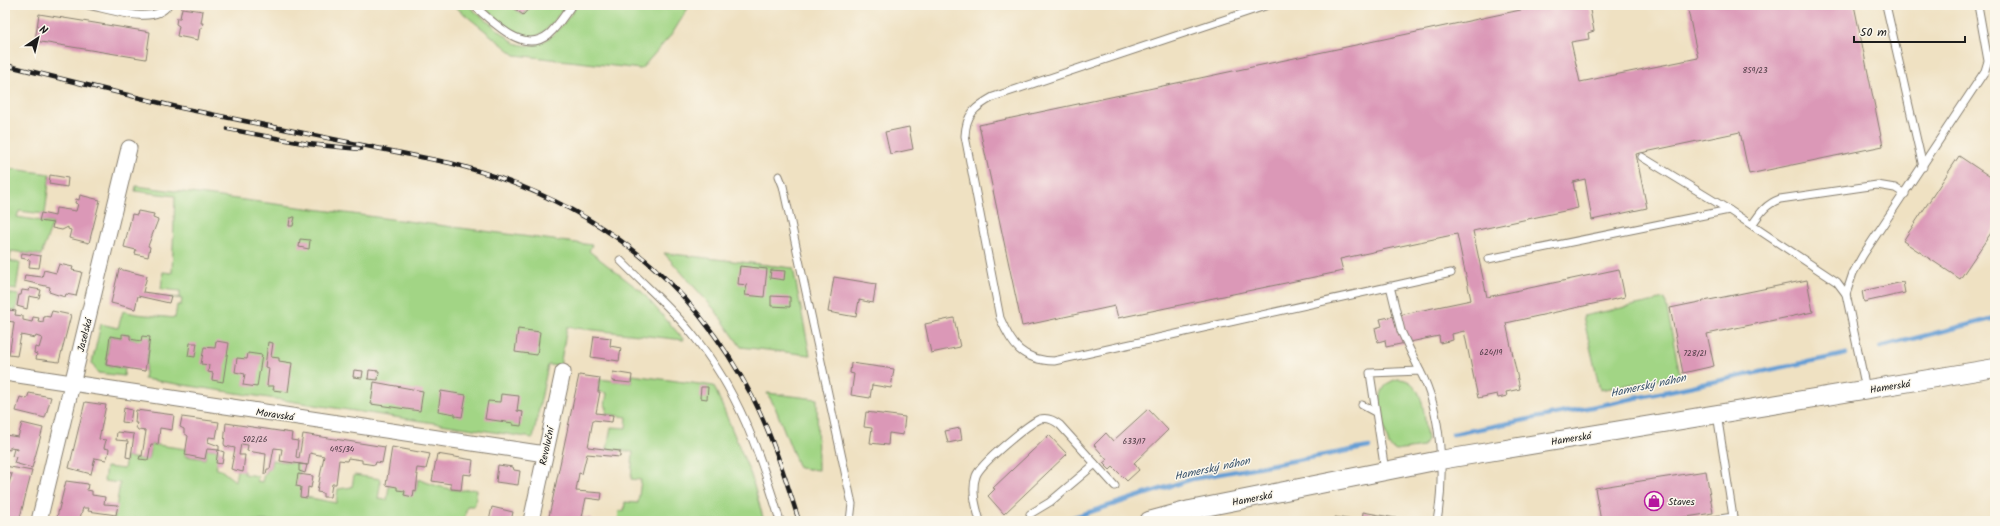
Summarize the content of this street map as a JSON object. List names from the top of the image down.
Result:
{
  "streets": {
    "street": [
      "Jaselská",
      "Hamerská",
      "Moravská",
      "Revoluční"
    ]
  },
  "crossings": [
    ["Jaselská", "Moravská"],
    ["Moravská", "Revoluční"]
  ],
  "water": ["Hamerský náhon"],
  "places": {
    "shop": ["Staves"]
  },
  "house_numbers": [
    "859/23",
    "624/19",
    "728/21",
    "502/26",
    "633/17",
    "495/34"
  ],
  "scale_bar": "50 m",
  "north": "top right"
}
